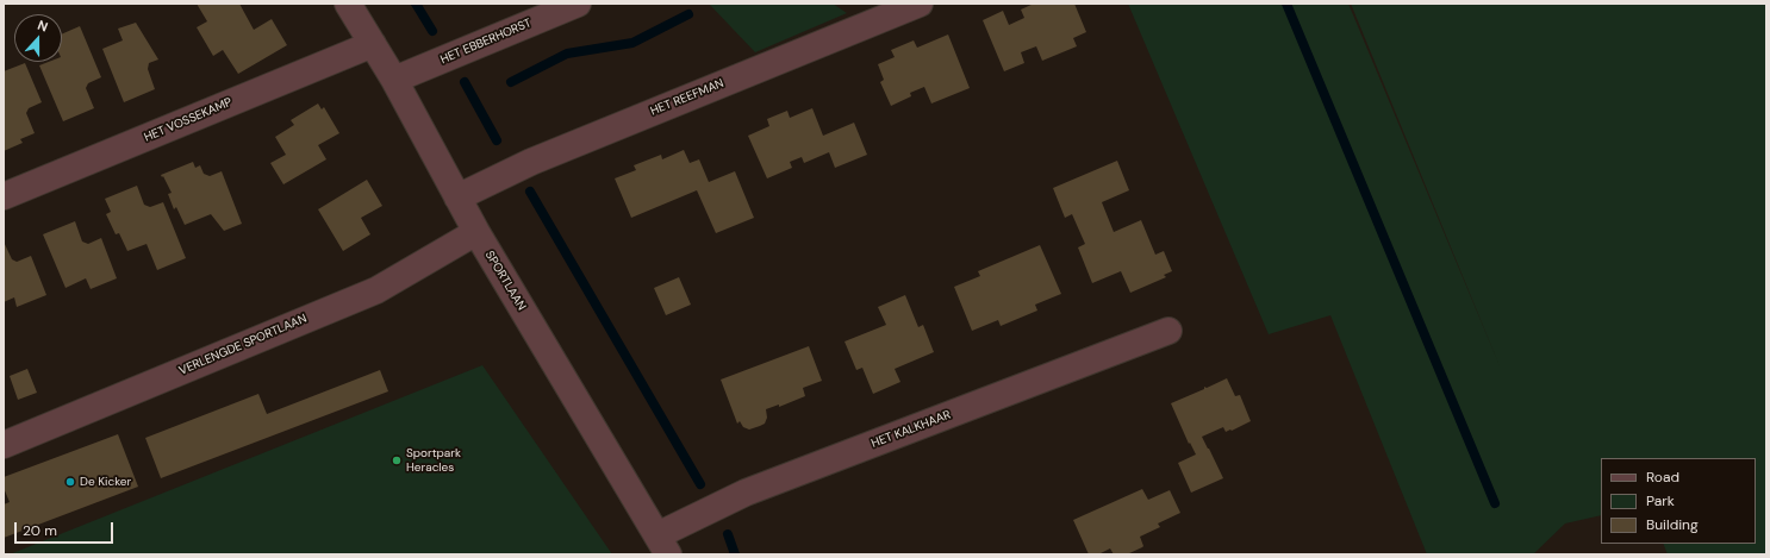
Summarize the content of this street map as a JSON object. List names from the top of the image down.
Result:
{
  "streets": {
    "street": [
      "HET EBBERHORST",
      "HET REEFMAN",
      "HET VOSSEKAMP",
      "SPORTLAAN",
      "VERLENGDE SPORTLAAN",
      "HET KALKHAAR"
    ]
  },
  "crossings": [
    ["HET EBBERHORST", "SPORTLAAN"],
    ["HET REEFMAN", "SPORTLAAN"],
    ["HET VOSSEKAMP", "SPORTLAAN"],
    ["SPORTLAAN", "VERLENGDE SPORTLAAN"],
    ["SPORTLAAN", "HET KALKHAAR"]
  ],
  "places": ["Sportpark Heracles", "De Kicker"],
  "legend": ["Road", "Park", "Building"],
  "scale_bar": "20 m",
  "north": "top"
}
